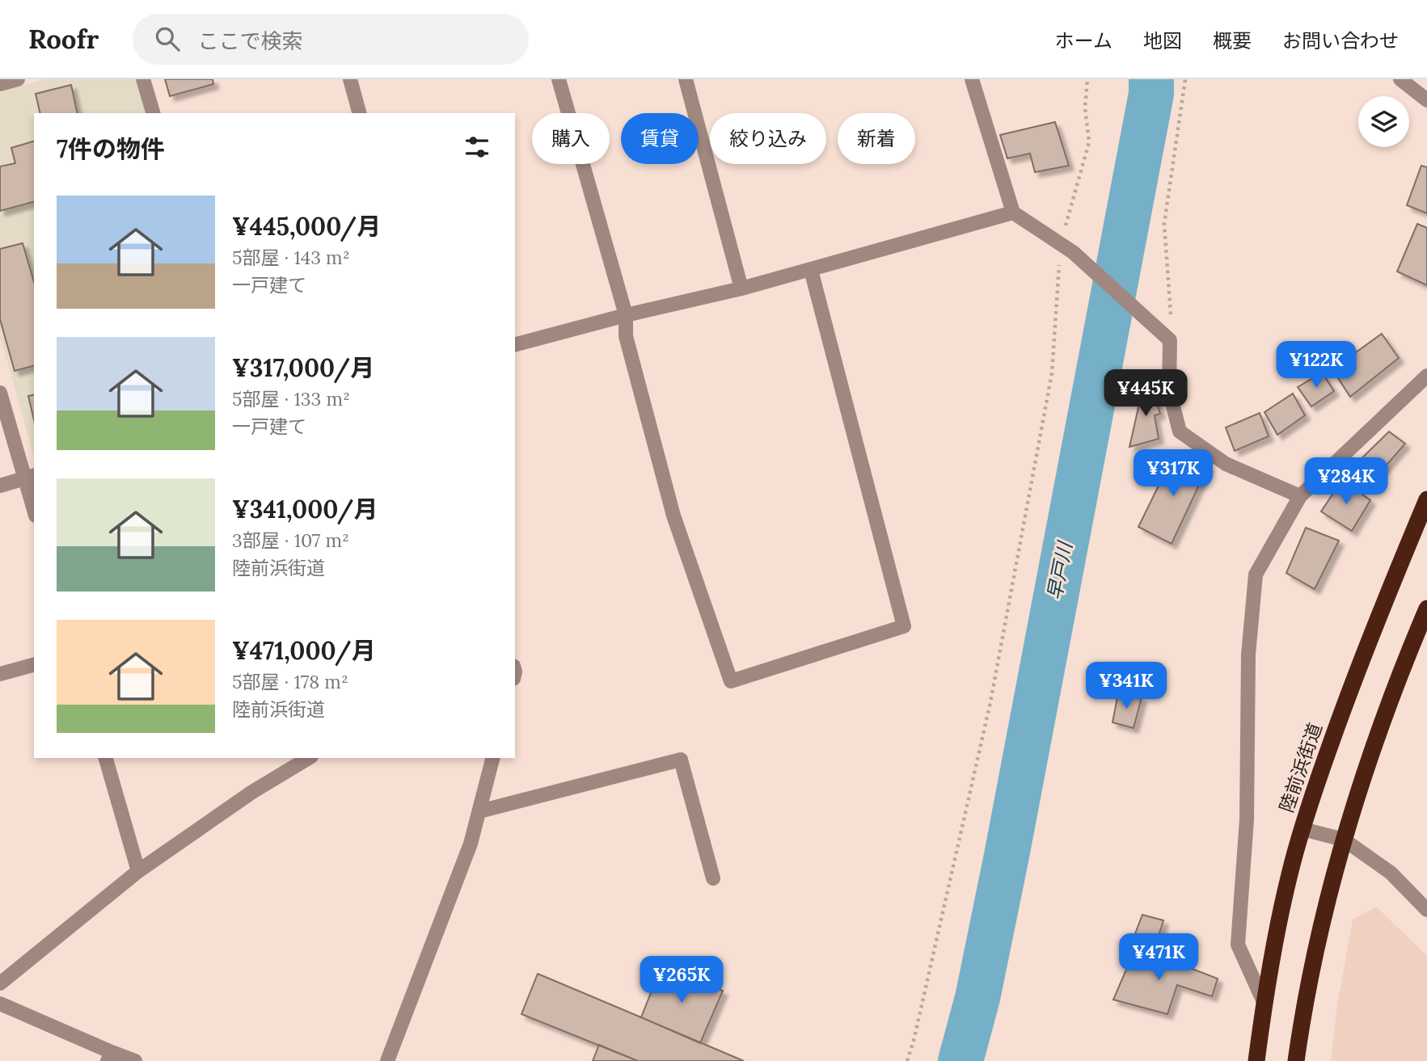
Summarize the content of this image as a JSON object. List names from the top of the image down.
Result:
{
  "streets": {
    "highway": ["陸前浜街道"]
  },
  "water": ["早戸川"],
  "page": {
    "header": "Roofr",
    "search": "ここで検索",
    "nav": [
      "ホーム",
      "地図",
      "概要",
      "お問い合わせ"
    ],
    "chip": [
      "購入",
      "賃貸",
      "絞り込み",
      "新着"
    ],
    "heading": "7件の物件",
    "list": [
      {
        "name": "¥445,000/月",
        "note": "5部屋 · 143 m² · 一戸建て"
      },
      {
        "name": "¥317,000/月",
        "note": "5部屋 · 133 m² · 一戸建て"
      },
      {
        "name": "¥341,000/月",
        "note": "3部屋 · 107 m² · 陸前浜街道"
      },
      {
        "name": "¥471,000/月",
        "note": "5部屋 · 178 m² · 陸前浜街道"
      }
    ],
    "price": [
      "¥122K",
      "¥445K",
      "¥317K",
      "¥284K",
      "¥341K",
      "¥471K",
      "¥265K"
    ]
  }
}
